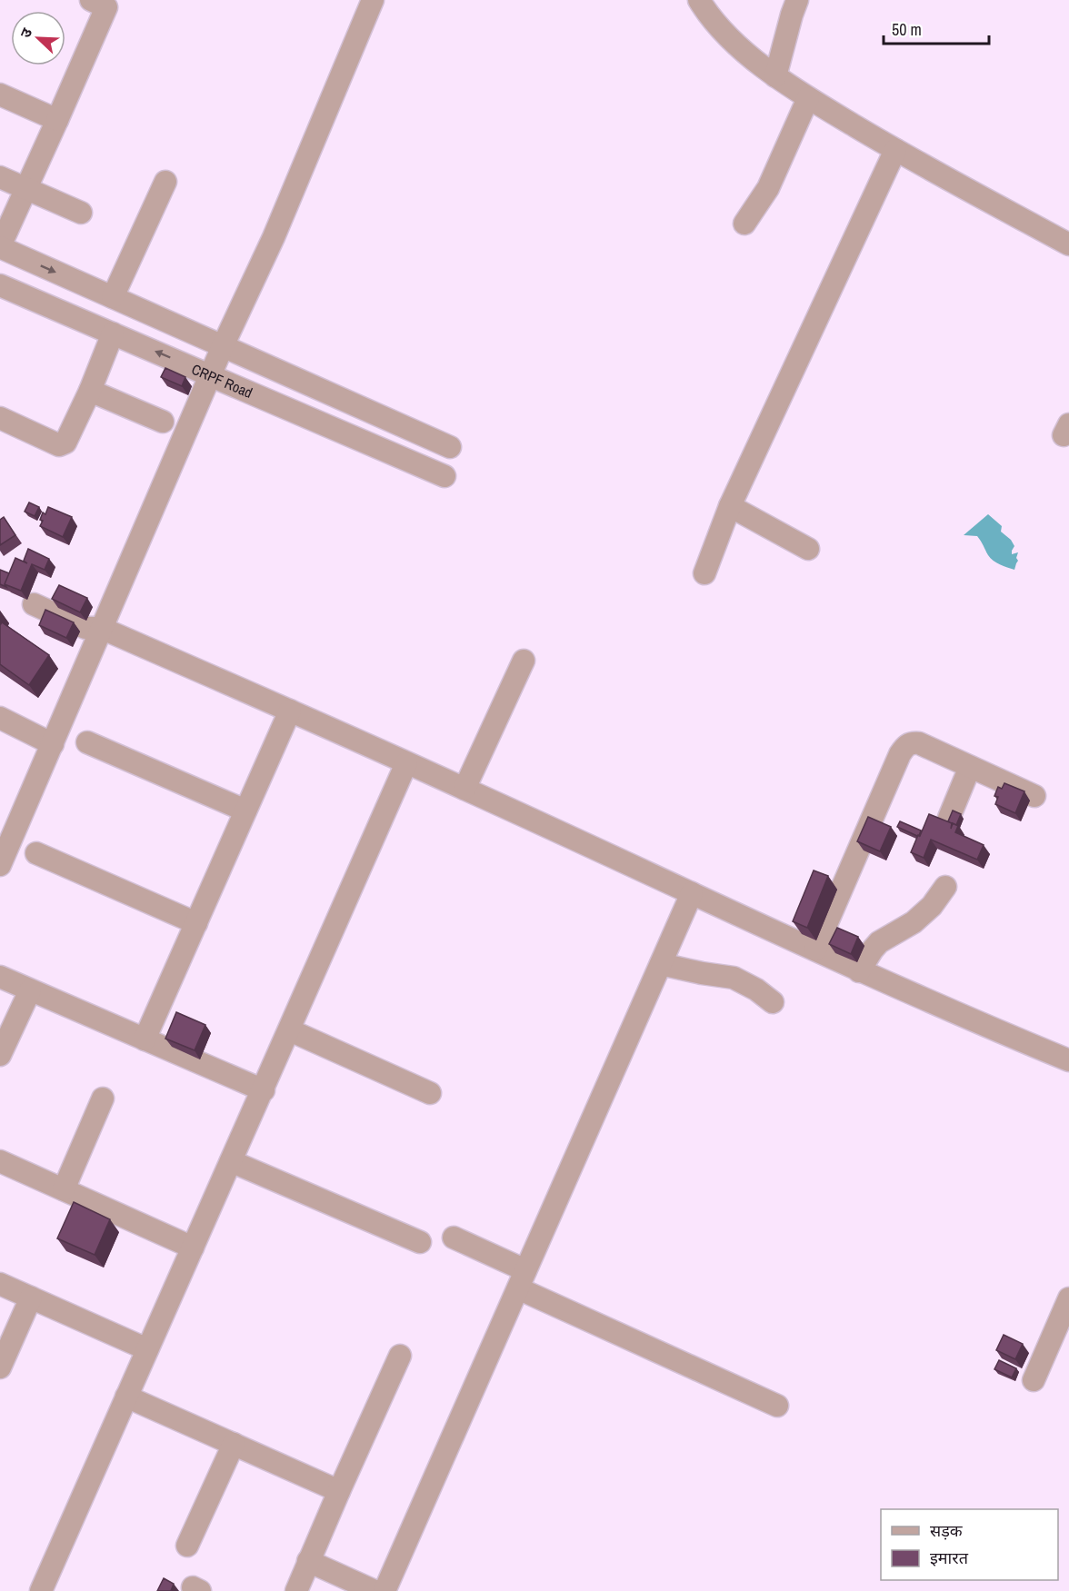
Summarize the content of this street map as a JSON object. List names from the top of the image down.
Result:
{
  "streets": {
    "street": ["CRPF Road"]
  },
  "legend": ["सड़क", "इमारत"],
  "scale_bar": "50 m",
  "north": "top left"
}
